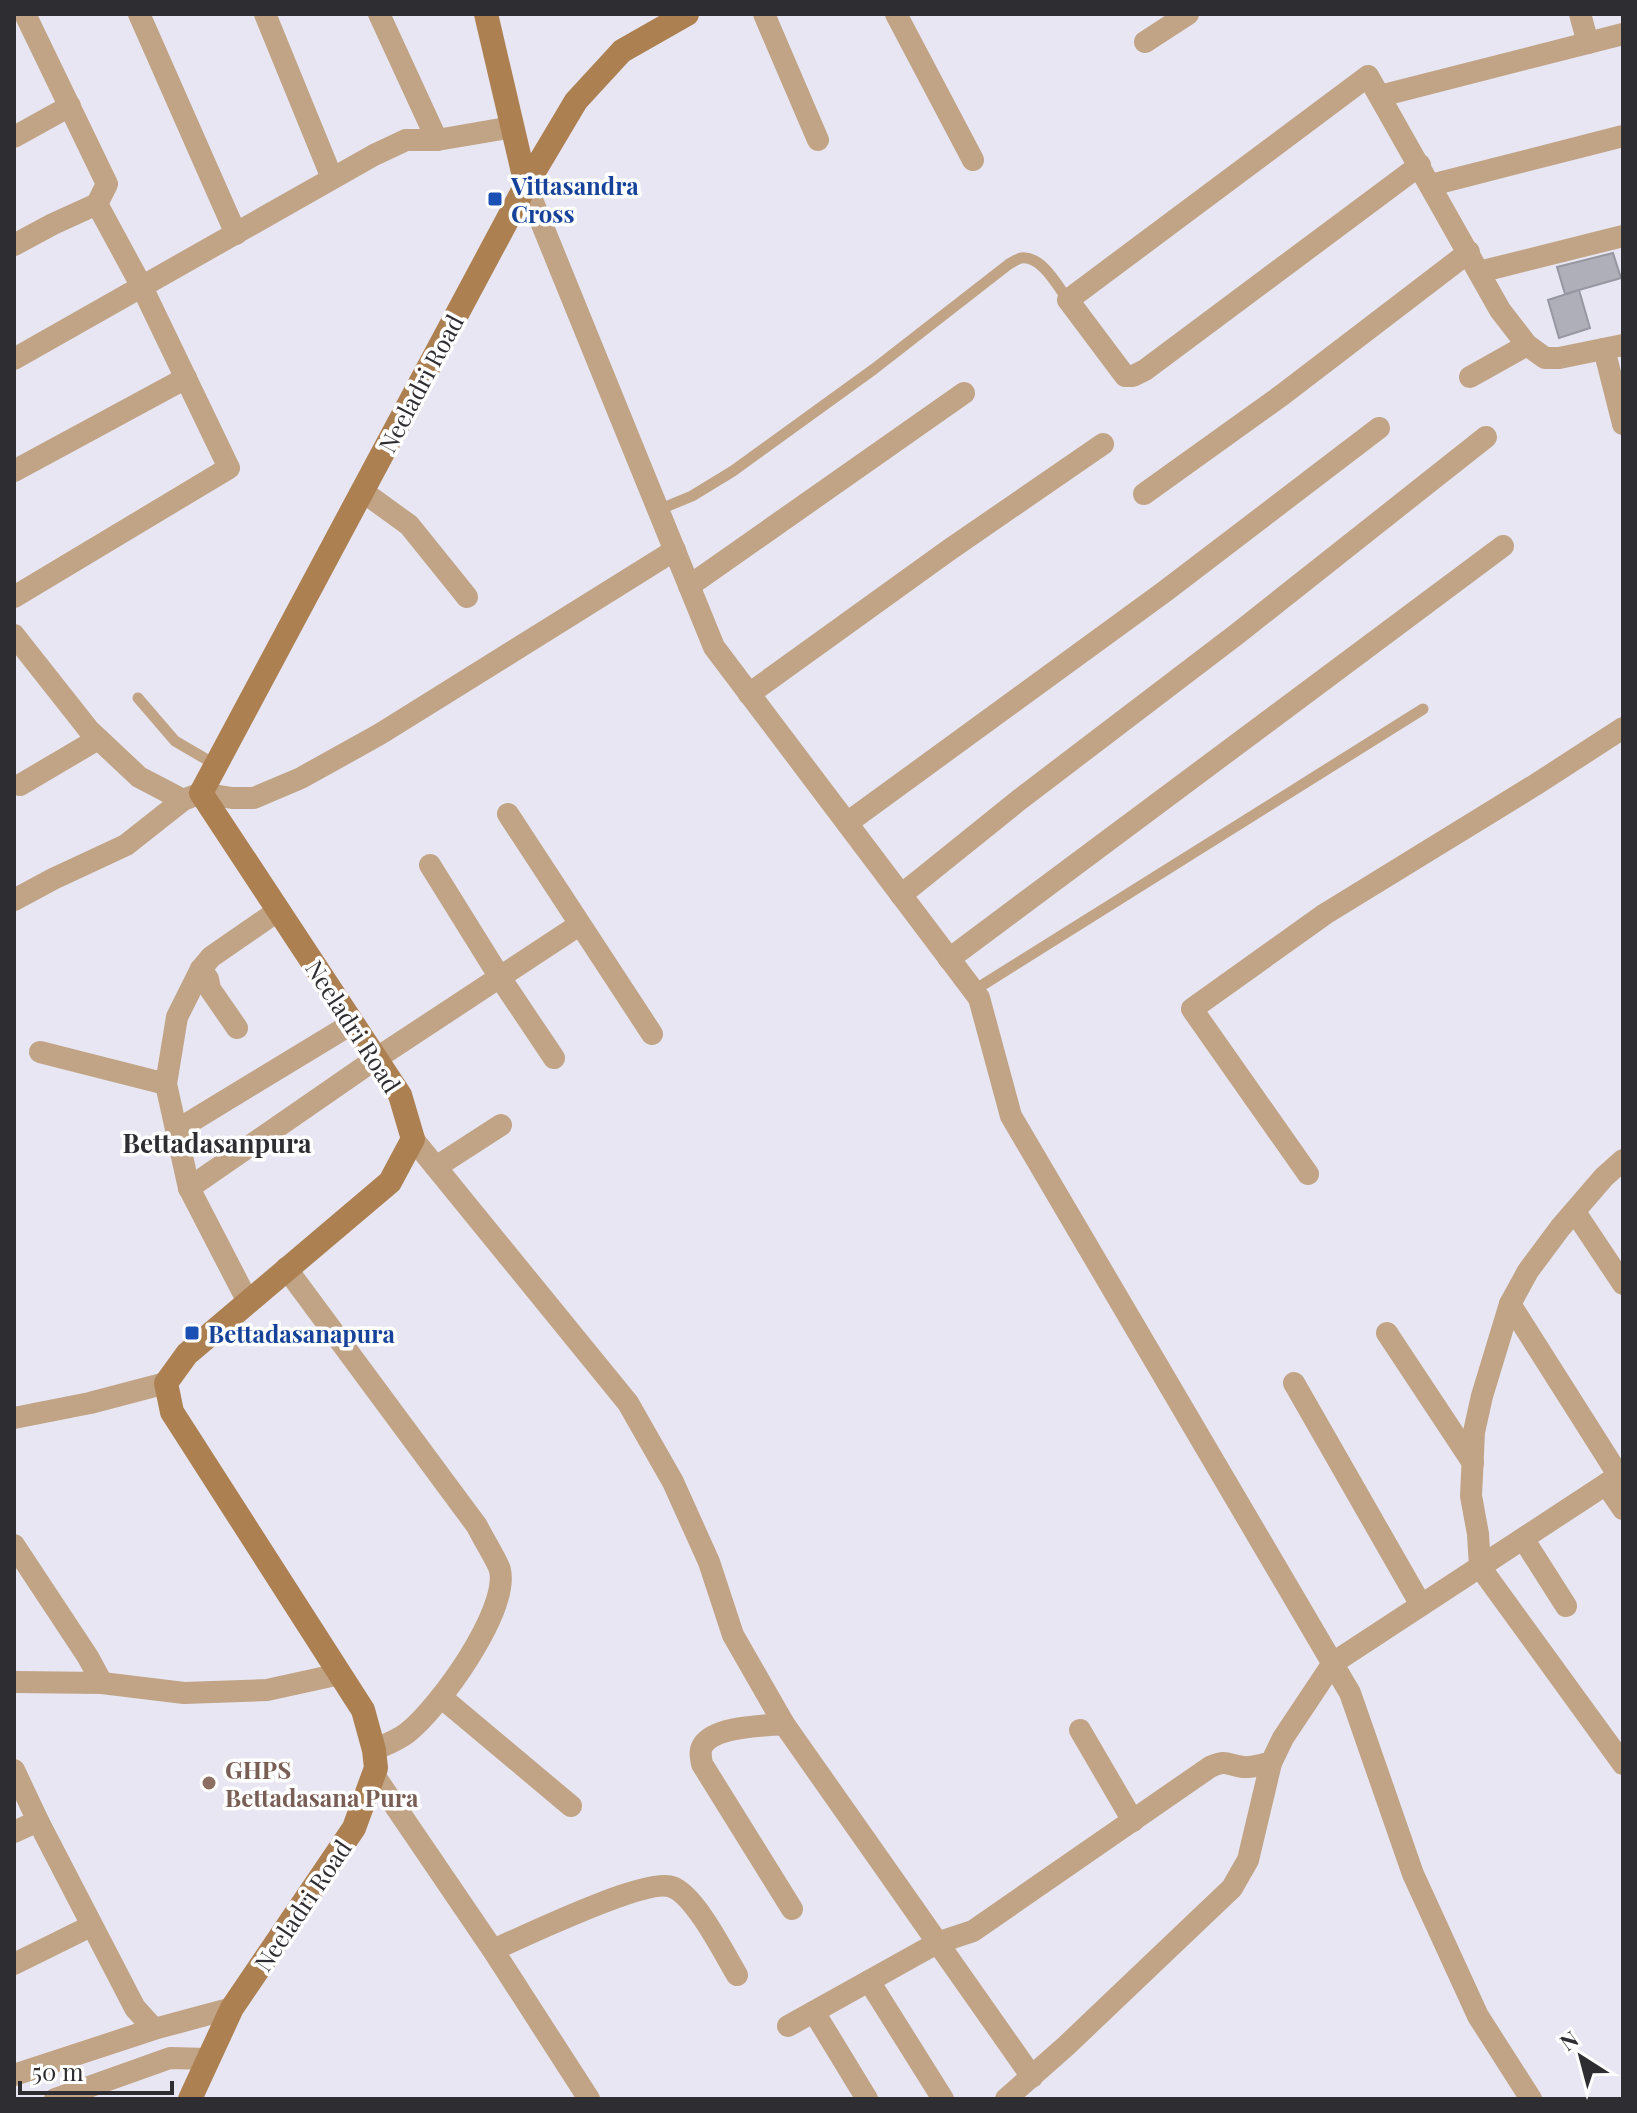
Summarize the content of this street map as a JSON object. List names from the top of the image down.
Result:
{
  "streets": {
    "main road": ["Neeladri Road"]
  },
  "districts": ["Bettadasanpura"],
  "places": {
    "transit": ["Vittasandra Cross", "Bettadasanapura"],
    "other": ["GHPS Bettadasana Pura"]
  },
  "scale_bar": "50 m",
  "north": "top left"
}
